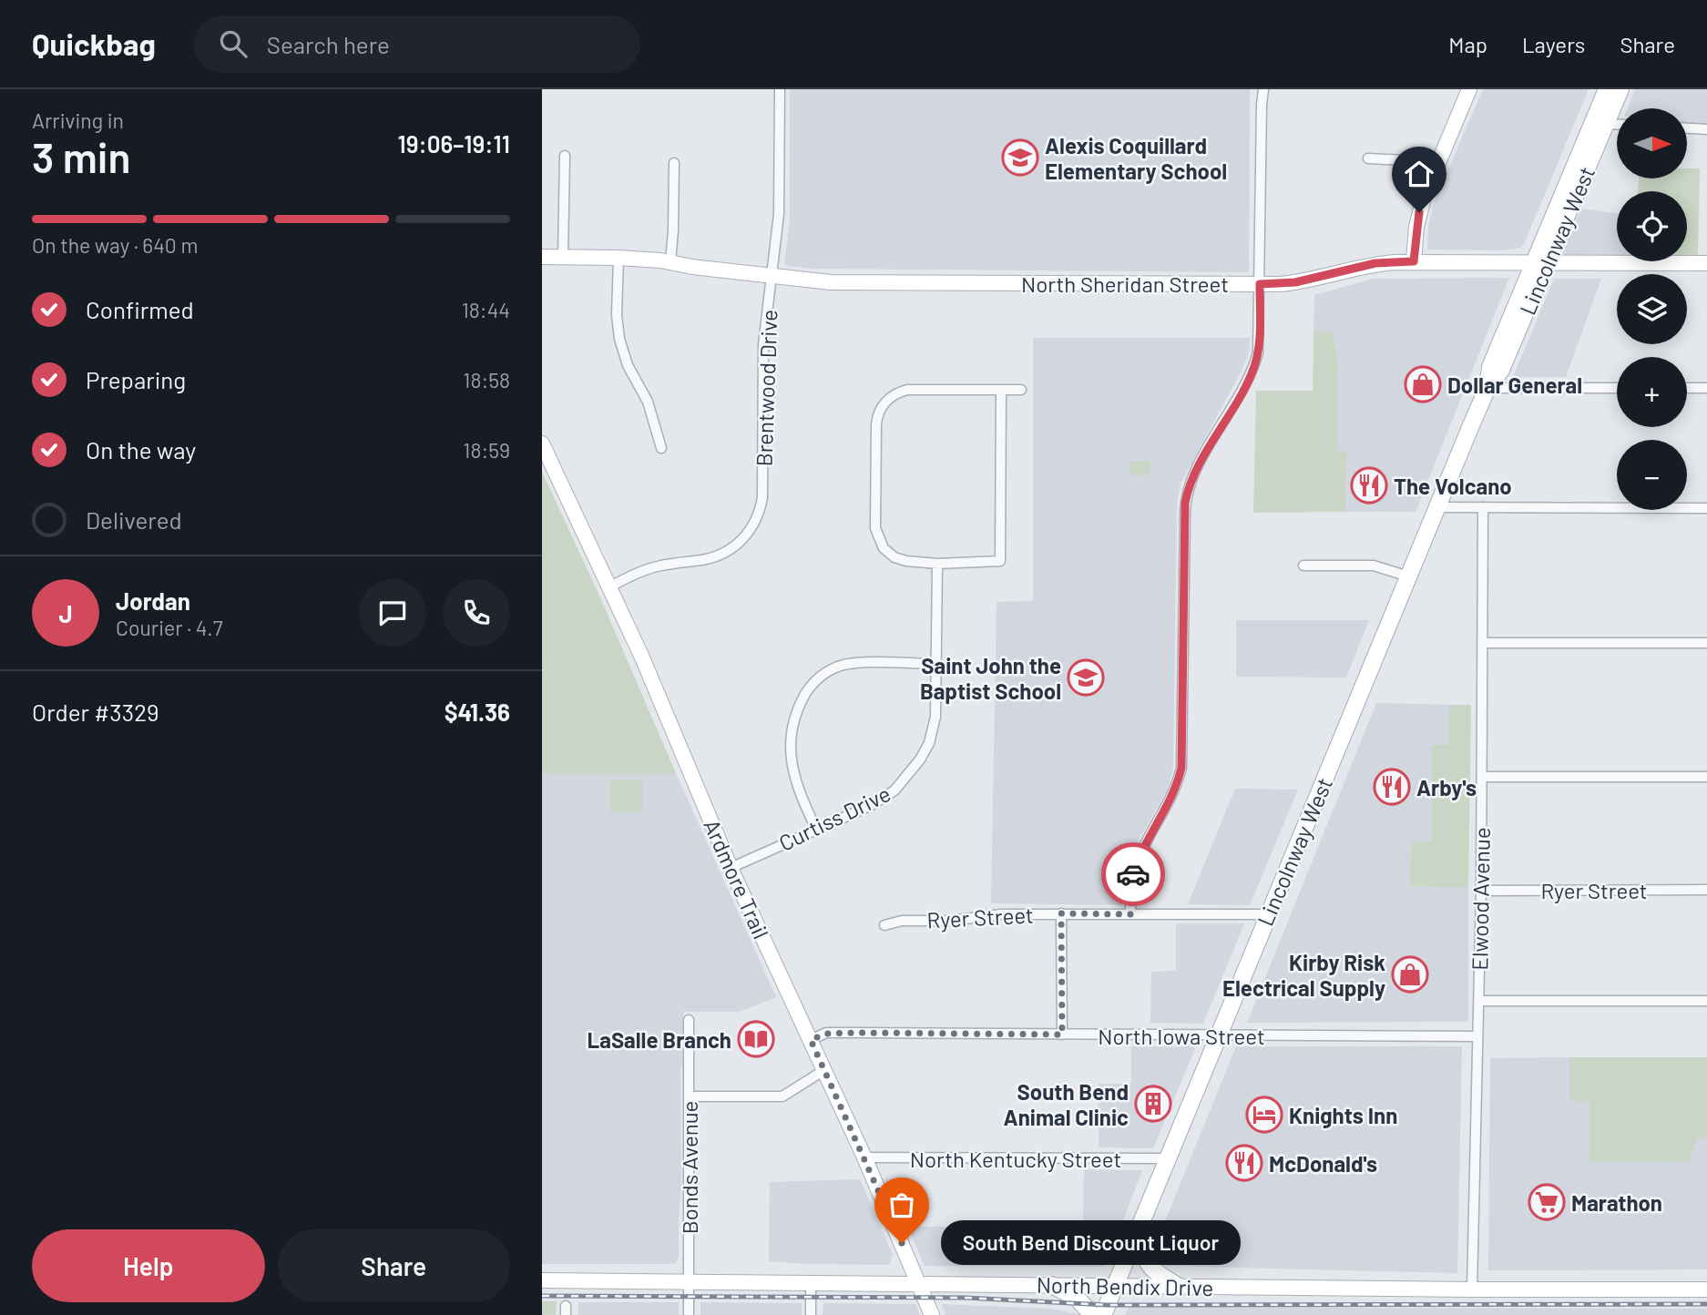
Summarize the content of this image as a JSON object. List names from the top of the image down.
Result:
{
  "streets": {
    "main road": ["Lincolnway West"],
    "street": [
      "North Sheridan Street",
      "Brentwood Drive",
      "Curtiss Drive",
      "Ardmore Trail",
      "Ryer Street",
      "Elwood Avenue",
      "North Iowa Street",
      "North Kentucky Street",
      "Bonds Avenue",
      "North Bendix Drive"
    ]
  },
  "crossings": [
    ["Lincolnway West", "North Sheridan Street"],
    ["Lincolnway West", "Ryer Street"],
    ["Lincolnway West", "North Iowa Street"],
    ["Lincolnway West", "North Kentucky Street"],
    ["Lincolnway West", "North Bendix Drive"],
    ["North Sheridan Street", "Brentwood Drive"],
    ["Brentwood Drive", "Ardmore Trail"],
    ["Curtiss Drive", "Ardmore Trail"],
    ["Ardmore Trail", "North Iowa Street"],
    ["Ardmore Trail", "North Kentucky Street"],
    ["Ardmore Trail", "North Bendix Drive"],
    ["Ryer Street", "Elwood Avenue"],
    ["Elwood Avenue", "North Iowa Street"],
    ["Elwood Avenue", "North Bendix Drive"],
    ["Bonds Avenue", "North Bendix Drive"]
  ],
  "places": {
    "school or university": ["Alexis Coquillard Elementary School", "Saint John the Baptist School"],
    "shop": ["Dollar General", "Kirby Risk Electrical Supply"],
    "restaurant": ["The Volcano", "Arby's", "McDonald's"],
    "library": ["LaSalle Branch"],
    "building": ["South Bend Animal Clinic"],
    "hotel": ["Knights Inn"],
    "supermarket": ["Marathon"],
    "other": ["South Bend Discount Liquor"]
  },
  "north": "right",
  "page": {
    "header": "Quickbag",
    "search": "Search here",
    "nav": ["Map", "Layers", "Share"],
    "heading": ["3 min", "Arriving in", "19:06–19:11"],
    "panel": [
      "Jordan",
      "Courier · 4.7",
      "Order #3329",
      "$41.36"
    ],
    "map_buttons": ["+", "−"],
    "bar": "On the way · 640 m",
    "list": [
      ["Confirmed", "18:44"],
      ["Preparing", "18:58"],
      ["On the way", "18:59"],
      "Delivered"
    ],
    "round": "J",
    "buttons": ["Help", "Share"],
    "bubble": "South Bend Discount Liquor"
  }
}
